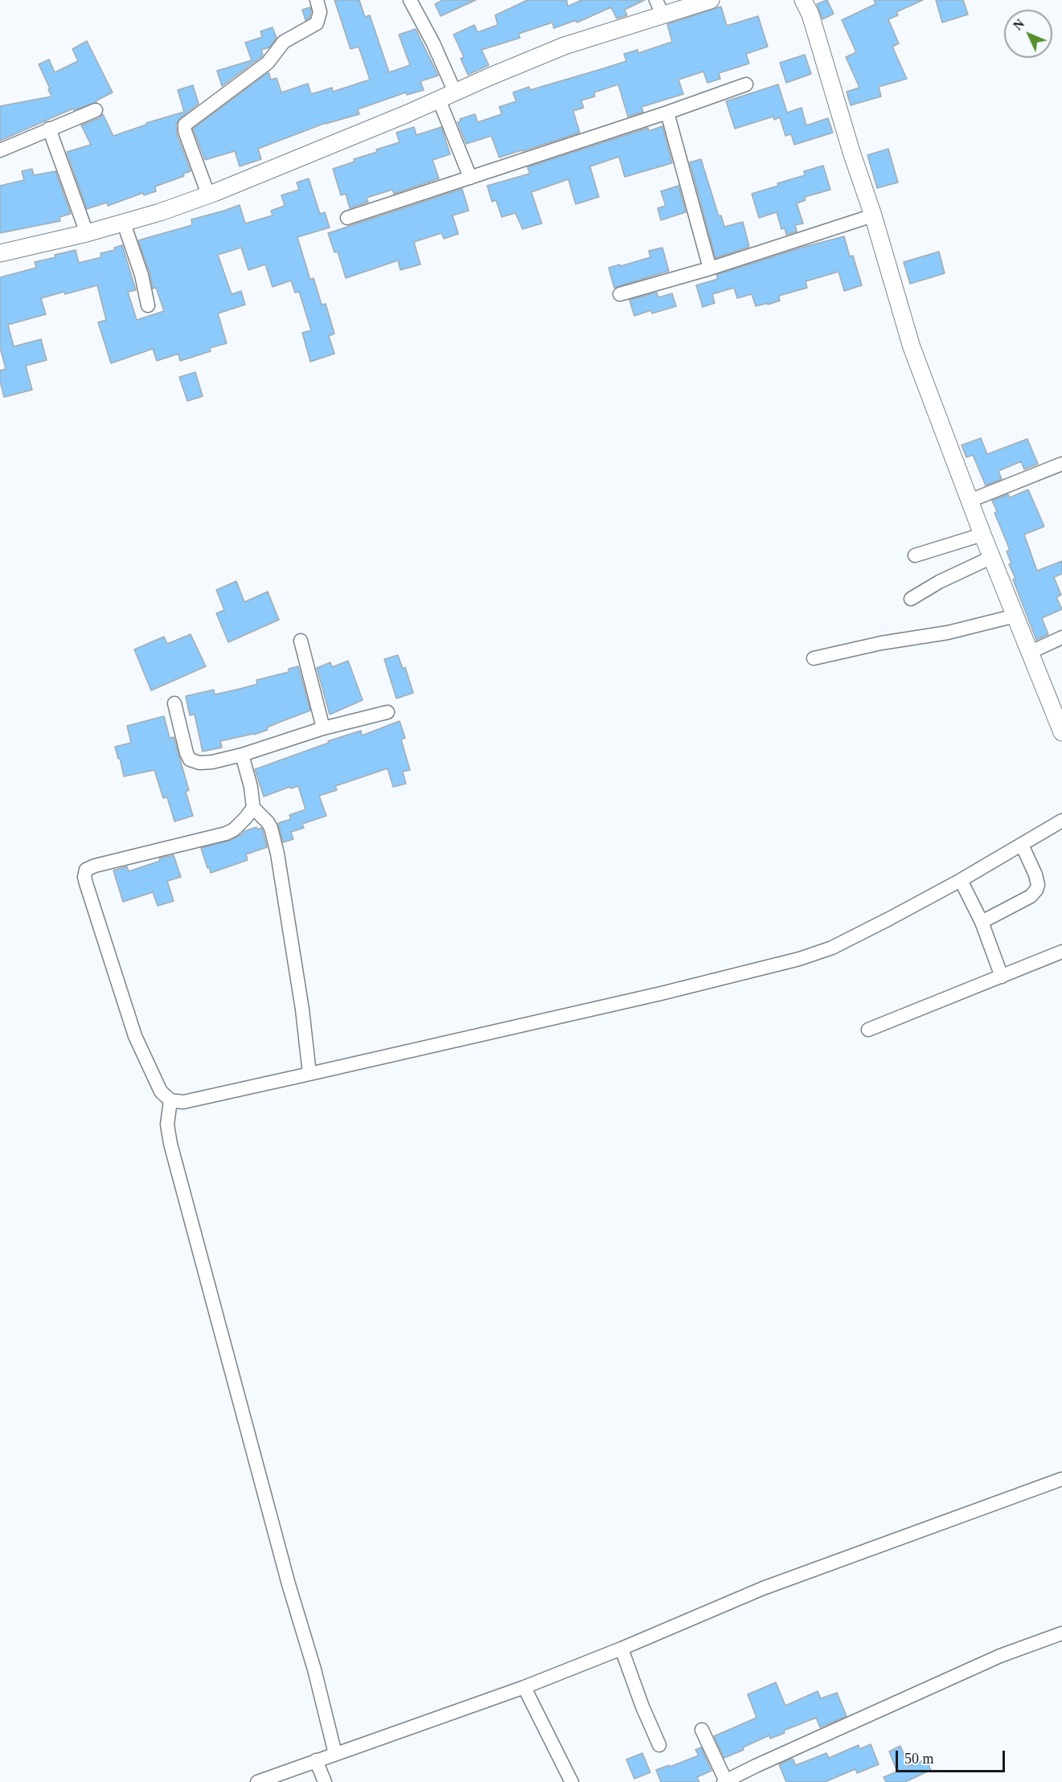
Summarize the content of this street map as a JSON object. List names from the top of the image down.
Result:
{
  "scale_bar": "50 m",
  "north": "top left"
}
